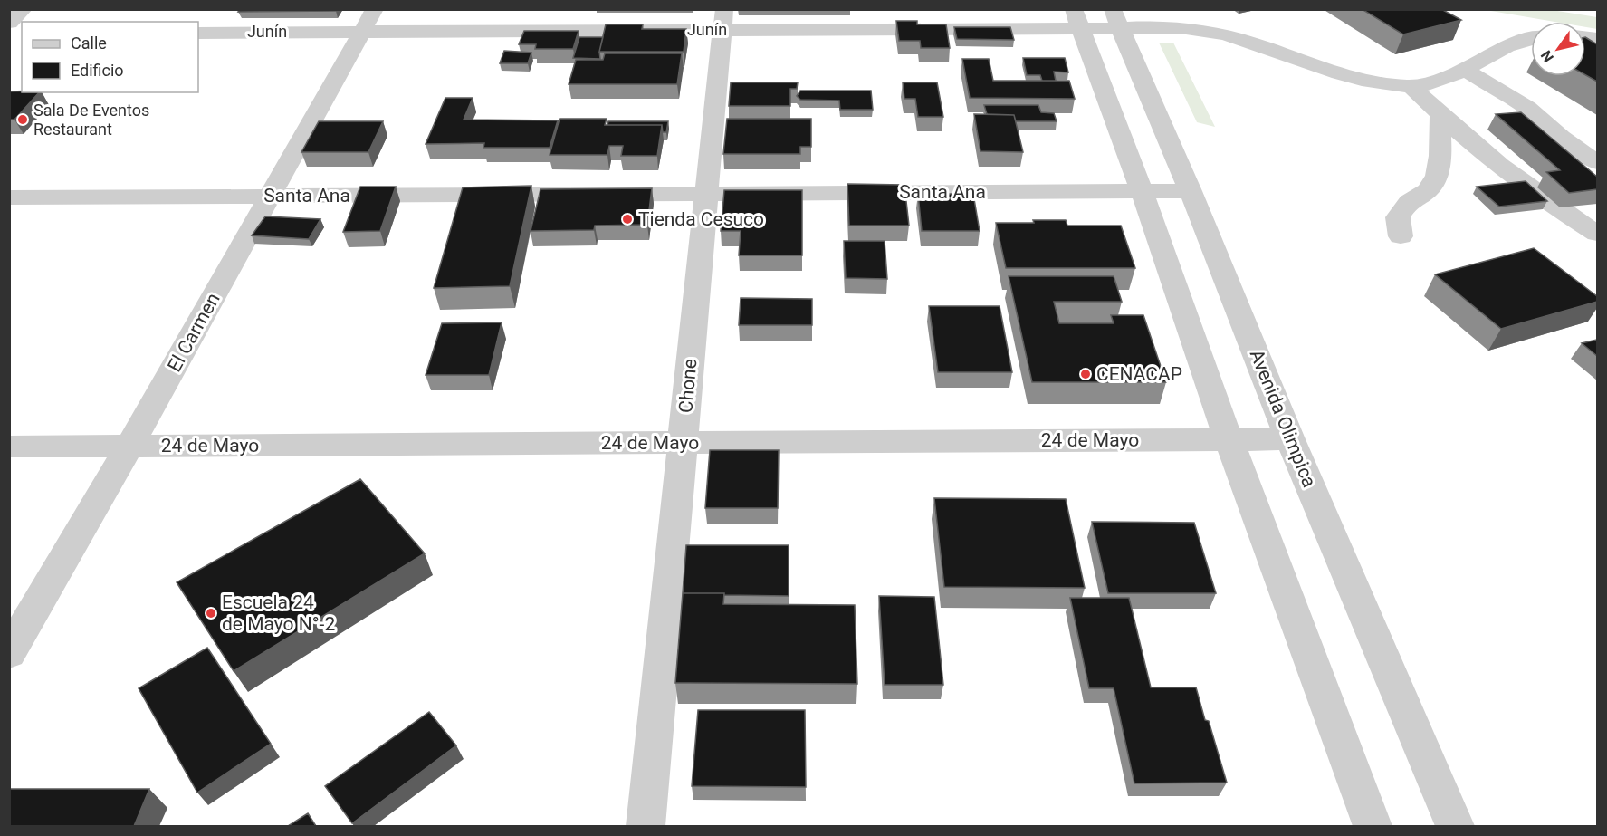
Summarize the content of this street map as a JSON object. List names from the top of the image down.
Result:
{
  "streets": {
    "street": [
      "Junín",
      "Santa Ana",
      "El Carmen",
      "Chone",
      "Avenida Olimpica",
      "24 de Mayo"
    ]
  },
  "crossings": [
    ["Junín", "El Carmen"],
    ["Junín", "Chone"],
    ["Junín", "Avenida Olimpica"],
    ["Santa Ana", "El Carmen"],
    ["Santa Ana", "Chone"],
    ["Santa Ana", "Avenida Olimpica"],
    ["El Carmen", "24 de Mayo"],
    ["Chone", "24 de Mayo"],
    ["Avenida Olimpica", "24 de Mayo"]
  ],
  "places": [
    "Sala De Eventos Restaurant",
    "Tienda Cesuco",
    "CENACAP",
    "Escuela 24 de Mayo N°-2"
  ],
  "legend": ["Calle", "Edificio"],
  "north": "bottom left"
}
